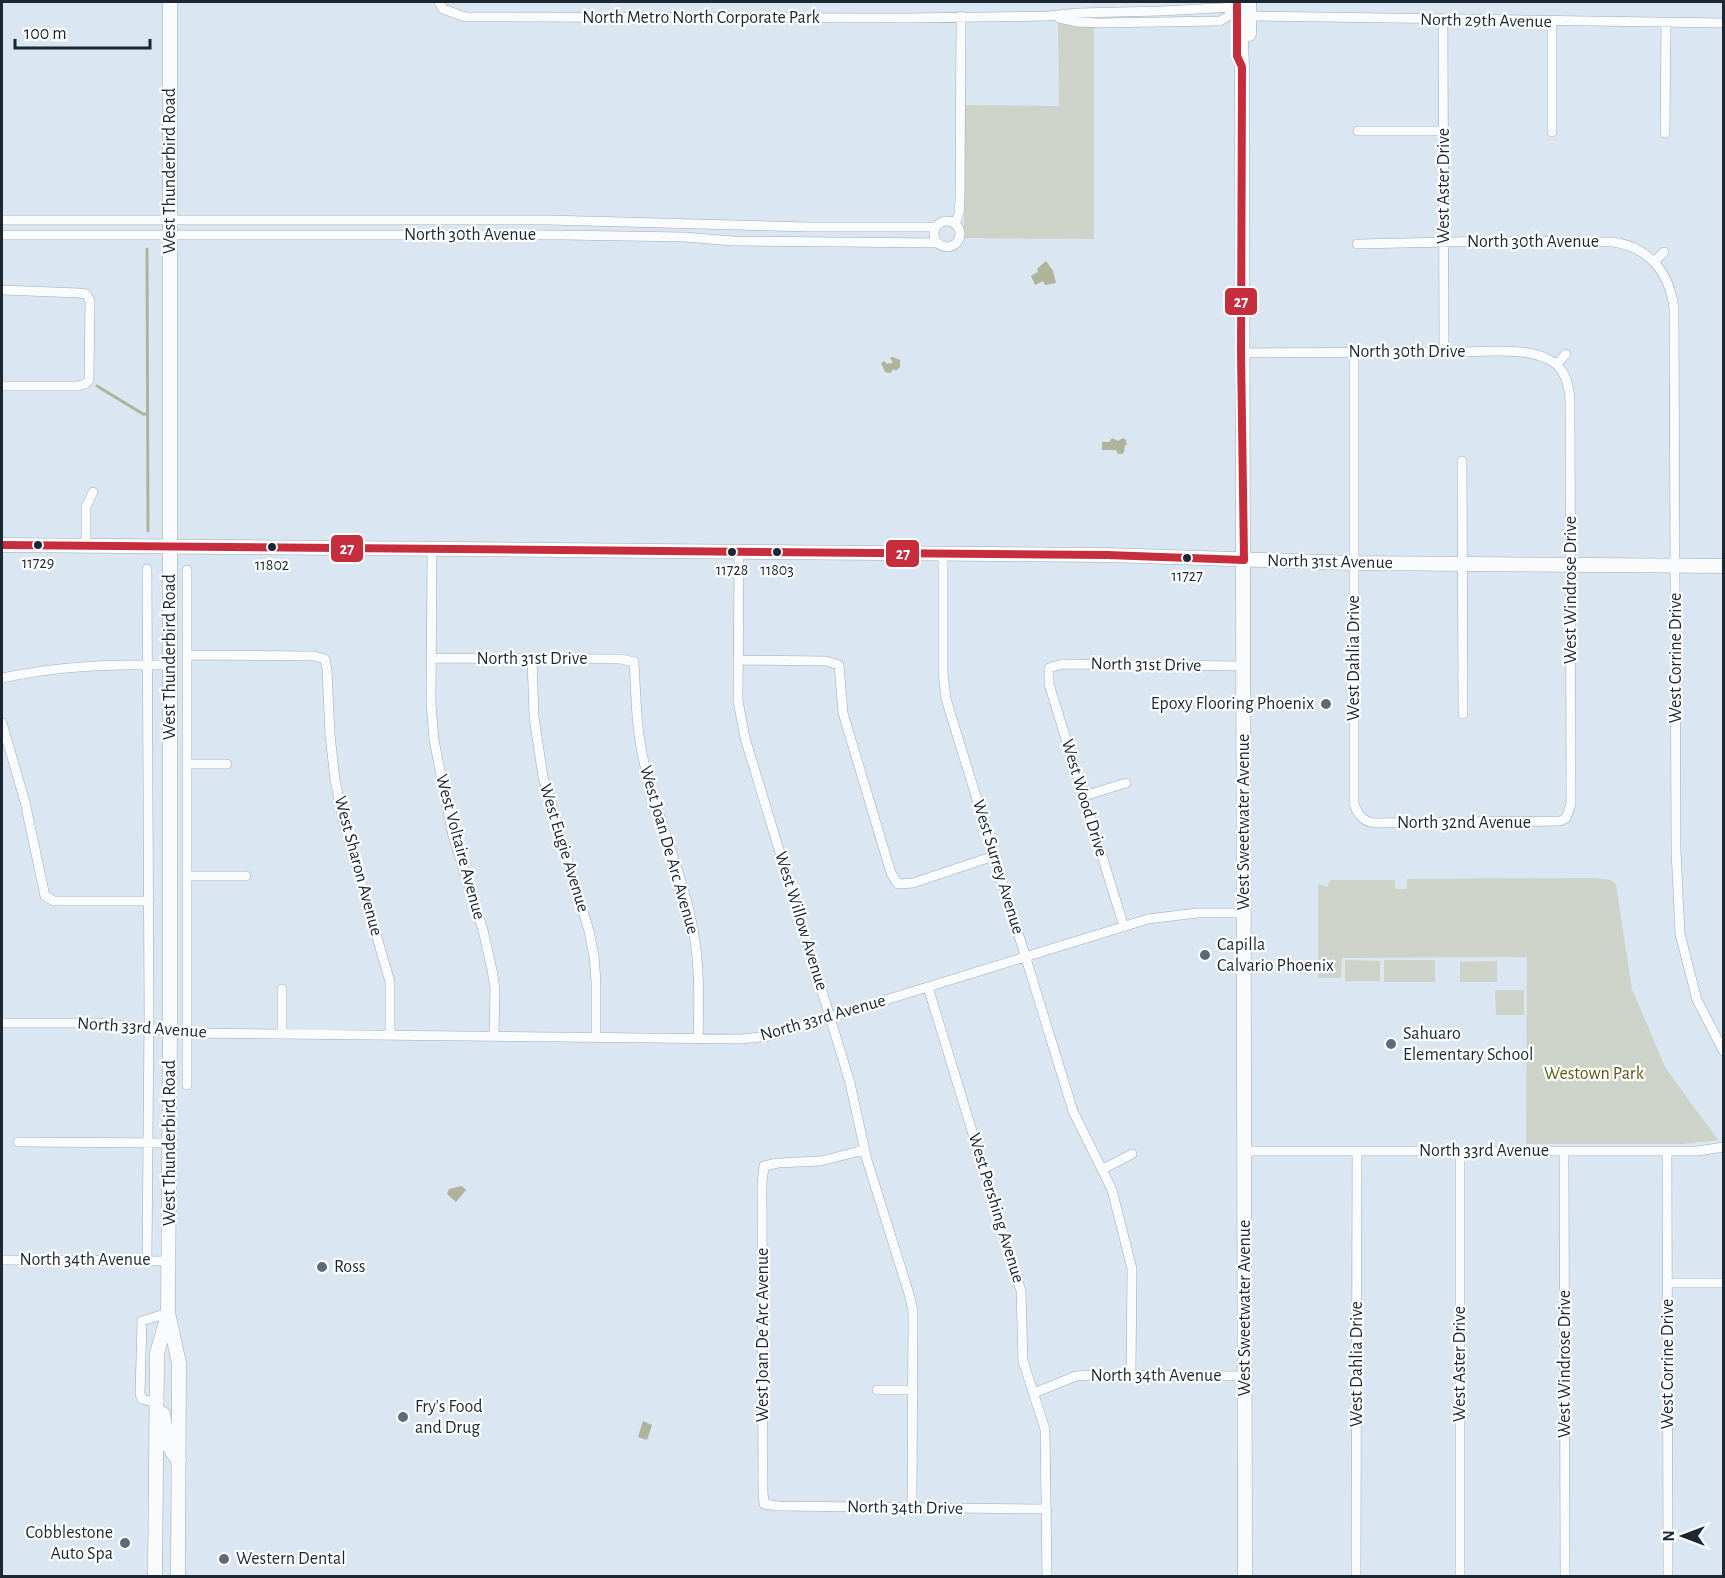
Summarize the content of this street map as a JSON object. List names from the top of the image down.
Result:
{
  "streets": {
    "street": [
      "North Metro North Corporate Park",
      "North 29th Avenue",
      "West Thunderbird Road",
      "West Aster Drive",
      "North 30th Avenue",
      "North 30th Drive",
      "North 31st Avenue",
      "West Windrose Drive",
      "West Dahlia Drive",
      "West Corrine Drive",
      "North 31st Drive",
      "West Wood Drive",
      "West Sweetwater Avenue",
      "North 32nd Avenue",
      "West Voltaire Avenue",
      "West Eugie Avenue",
      "West Joan De Arc Avenue",
      "West Sharon Avenue",
      "West Surrey Avenue",
      "West Willow Avenue",
      "North 33rd Avenue",
      "West Pershing Avenue",
      "North 34th Avenue",
      "North 34th Drive"
    ]
  },
  "crossings": [
    ["North Metro North Corporate Park", "West Sweetwater Avenue"],
    ["North 29th Avenue", "West Aster Drive"],
    ["North 29th Avenue", "West Sweetwater Avenue"],
    ["West Thunderbird Road", "North 30th Avenue"],
    ["West Thunderbird Road", "North 31st Avenue"],
    ["West Thunderbird Road", "West Sharon Avenue"],
    ["West Thunderbird Road", "North 33rd Avenue"],
    ["West Thunderbird Road", "North 34th Avenue"],
    ["West Aster Drive", "North 30th Avenue"],
    ["West Aster Drive", "North 30th Drive"],
    ["West Aster Drive", "North 33rd Avenue"],
    ["North 30th Avenue", "West Corrine Drive"],
    ["North 30th Drive", "West Windrose Drive"],
    ["North 30th Drive", "West Dahlia Drive"],
    ["North 30th Drive", "West Sweetwater Avenue"],
    ["North 31st Avenue", "West Windrose Drive"],
    ["North 31st Avenue", "West Dahlia Drive"],
    ["North 31st Avenue", "West Corrine Drive"],
    ["North 31st Avenue", "West Sweetwater Avenue"],
    ["North 31st Avenue", "West Voltaire Avenue"],
    ["North 31st Avenue", "West Surrey Avenue"],
    ["North 31st Avenue", "West Willow Avenue"],
    ["West Windrose Drive", "North 32nd Avenue"],
    ["West Windrose Drive", "North 33rd Avenue"],
    ["West Dahlia Drive", "North 32nd Avenue"],
    ["West Dahlia Drive", "North 33rd Avenue"],
    ["West Corrine Drive", "North 33rd Avenue"],
    ["North 31st Drive", "West Wood Drive"],
    ["North 31st Drive", "West Sweetwater Avenue"],
    ["North 31st Drive", "West Voltaire Avenue"],
    ["North 31st Drive", "West Eugie Avenue"],
    ["North 31st Drive", "West Joan De Arc Avenue"],
    ["West Wood Drive", "North 33rd Avenue"],
    ["West Sweetwater Avenue", "North 33rd Avenue"],
    ["West Sweetwater Avenue", "North 34th Avenue"],
    ["West Voltaire Avenue", "North 33rd Avenue"],
    ["West Eugie Avenue", "North 33rd Avenue"],
    ["West Joan De Arc Avenue", "West Willow Avenue"],
    ["West Joan De Arc Avenue", "North 33rd Avenue"],
    ["West Joan De Arc Avenue", "North 34th Drive"],
    ["West Sharon Avenue", "North 33rd Avenue"],
    ["West Surrey Avenue", "North 33rd Avenue"],
    ["West Surrey Avenue", "North 34th Avenue"],
    ["West Willow Avenue", "North 33rd Avenue"],
    ["West Willow Avenue", "North 34th Drive"],
    ["North 33rd Avenue", "West Pershing Avenue"],
    ["West Pershing Avenue", "North 34th Avenue"],
    ["West Pershing Avenue", "North 34th Drive"]
  ],
  "parks": ["Westown Park"],
  "places": [
    "11729",
    "11802",
    "11728",
    "11803",
    "11727",
    "Epoxy Flooring Phoenix",
    "Capilla Calvario Phoenix",
    "Sahuaro Elementary School",
    "Ross",
    "Fry's Food and Drug",
    "Cobblestone Auto Spa",
    "Western Dental"
  ],
  "lines": ["transit line 27"],
  "scale_bar": "100 m",
  "north": "left"
}
